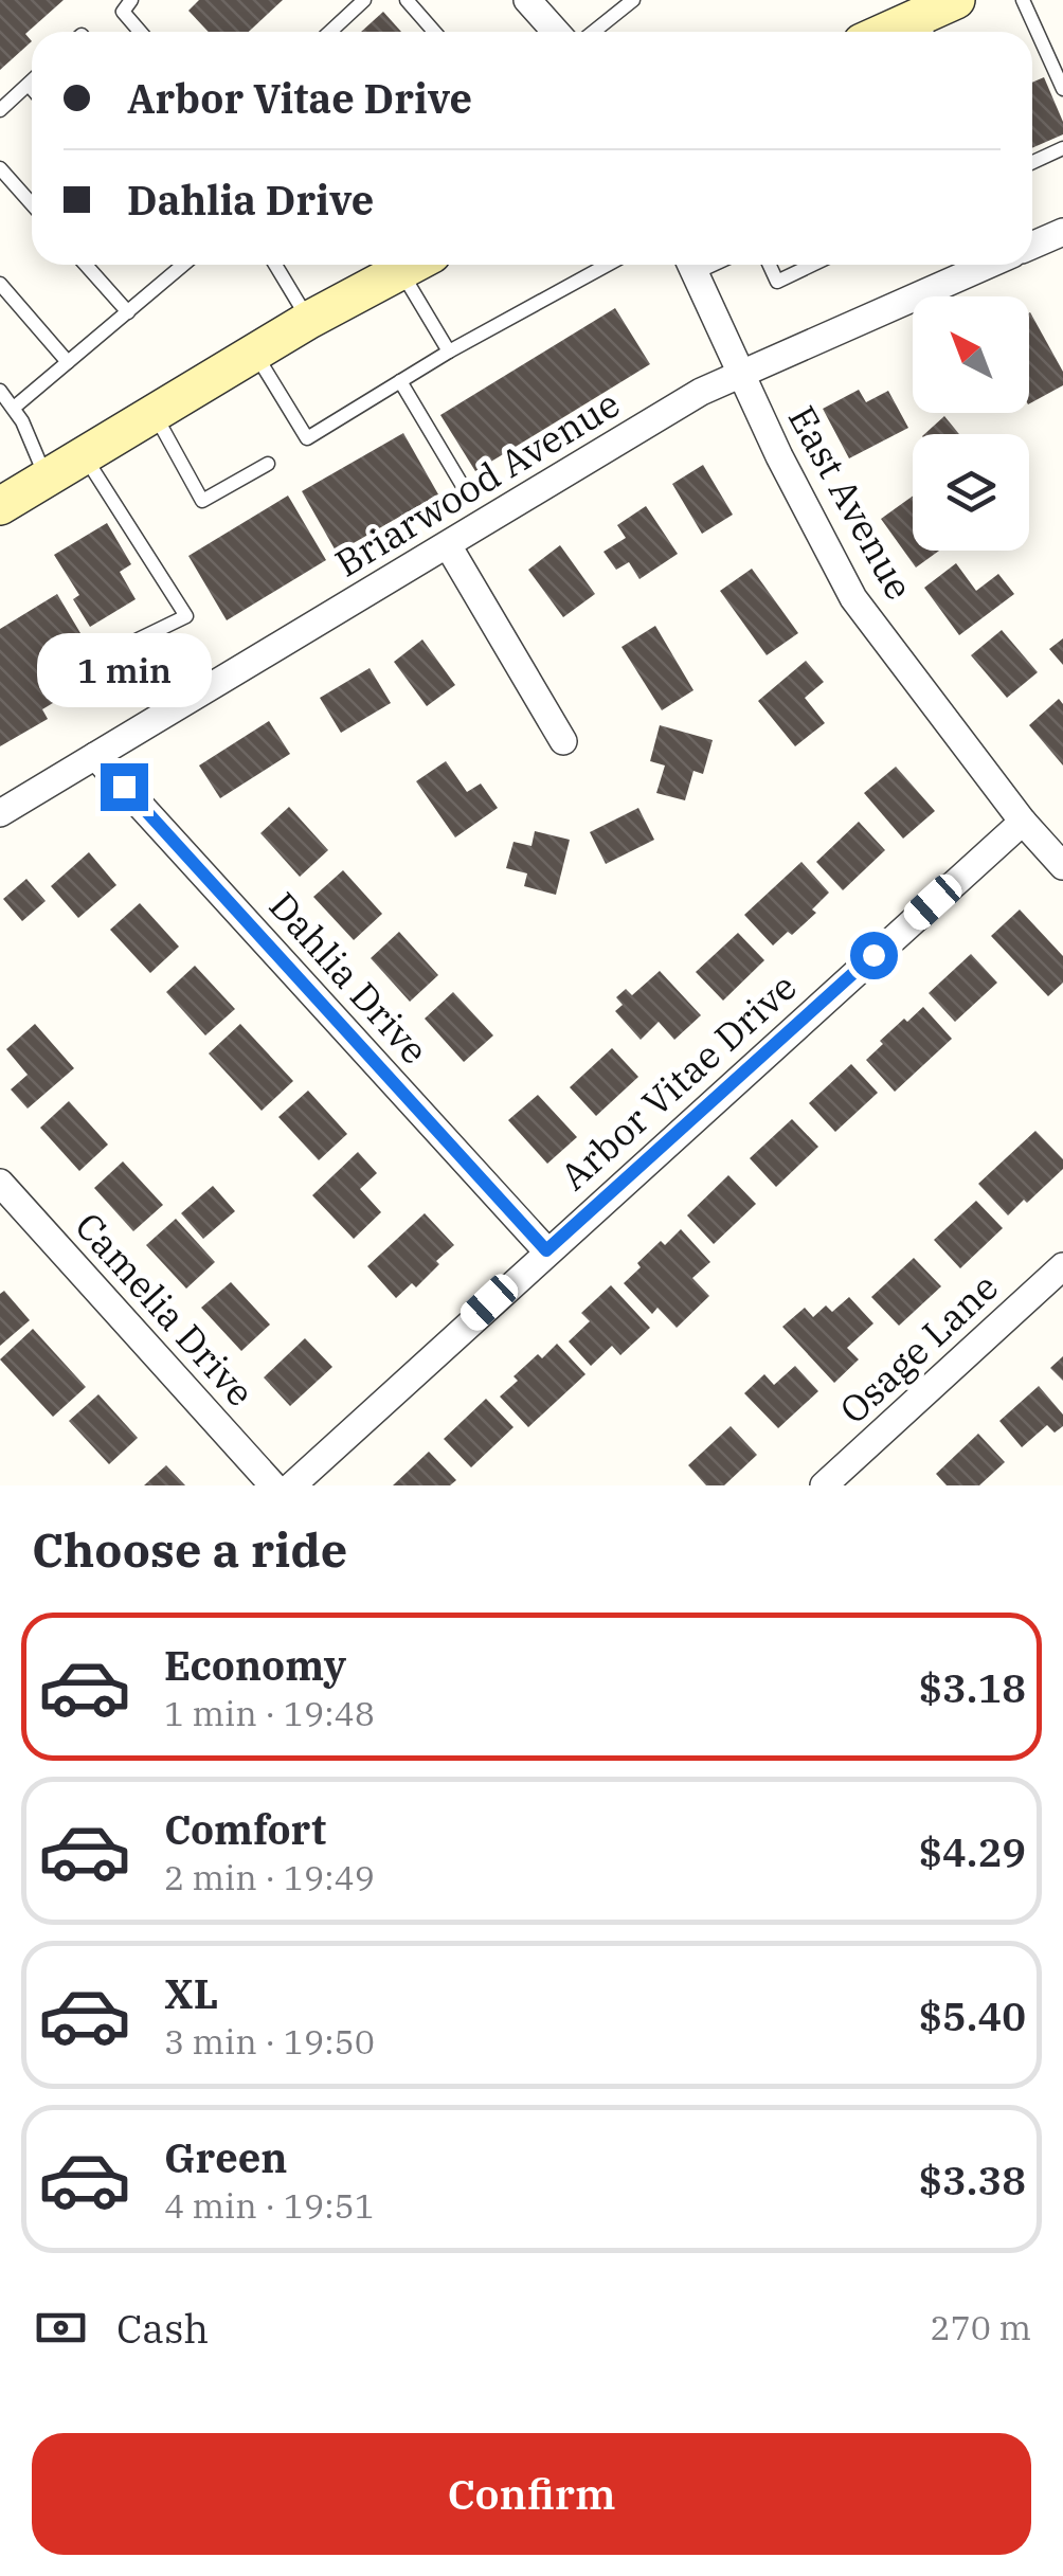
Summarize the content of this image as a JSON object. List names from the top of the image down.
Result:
{
  "streets": {
    "street": [
      "Briarwood Avenue",
      "East Avenue",
      "Dahlia Drive",
      "Arbor Vitae Drive",
      "Camelia Drive",
      "Osage Lane"
    ]
  },
  "crossings": [
    ["Briarwood Avenue", "East Avenue"],
    ["Briarwood Avenue", "Dahlia Drive"],
    ["East Avenue", "Arbor Vitae Drive"],
    ["Dahlia Drive", "Arbor Vitae Drive"]
  ],
  "north": "top left",
  "page": {
    "banner": ["Arbor Vitae Drive", "Dahlia Drive"],
    "bubble": "1 min",
    "heading": "Choose a ride",
    "list": [
      {
        "name": "Economy",
        "note": "1 min · 19:48",
        "value": "$3.18"
      },
      {
        "name": "Comfort",
        "note": "2 min · 19:49",
        "value": "$4.29"
      },
      {
        "name": "XL",
        "note": "3 min · 19:50",
        "value": "$5.40"
      },
      {
        "name": "Green",
        "note": "4 min · 19:51",
        "value": "$3.38"
      }
    ],
    "pay": ["Cash", "270 m"],
    "buttons": "Confirm"
  }
}
